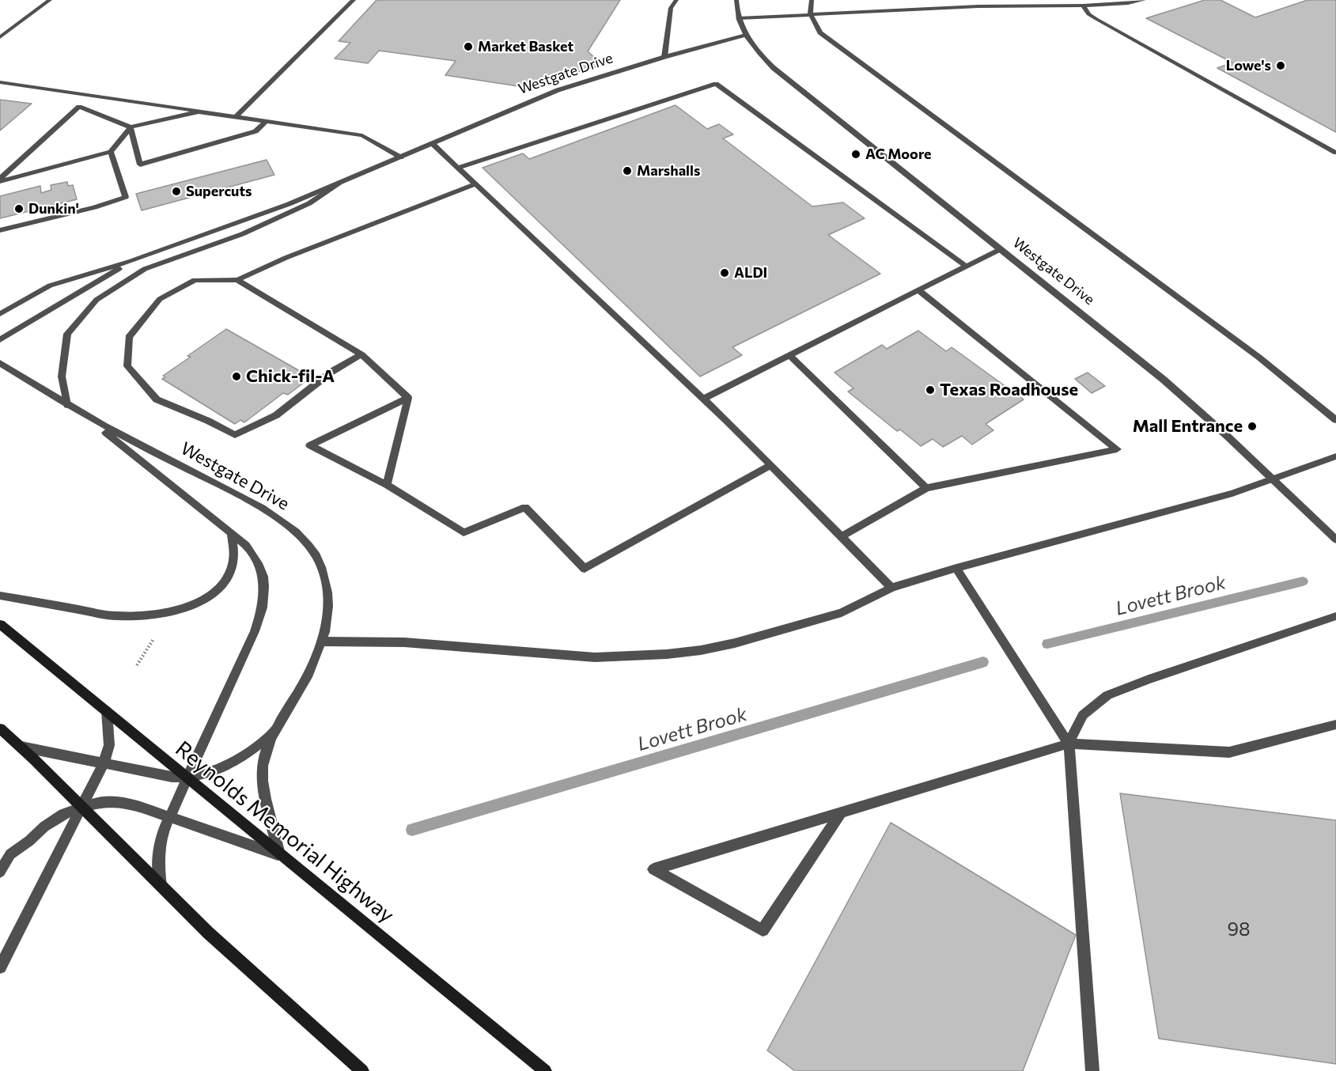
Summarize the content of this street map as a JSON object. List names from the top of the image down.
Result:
{
  "streets": {
    "main road": ["Reynolds Memorial Highway"],
    "street": ["Westgate Drive"]
  },
  "crossings": [
    ["Westgate Drive", "Reynolds Memorial Highway"]
  ],
  "water": ["Lovett Brook"],
  "places": [
    "Market Basket",
    "Lowe's",
    "AC Moore",
    "Marshalls",
    "Supercuts",
    "Dunkin'",
    "ALDI",
    "Chick-fil-A",
    "Texas Roadhouse",
    "Mall Entrance"
  ],
  "house_numbers": ["98"]
}
